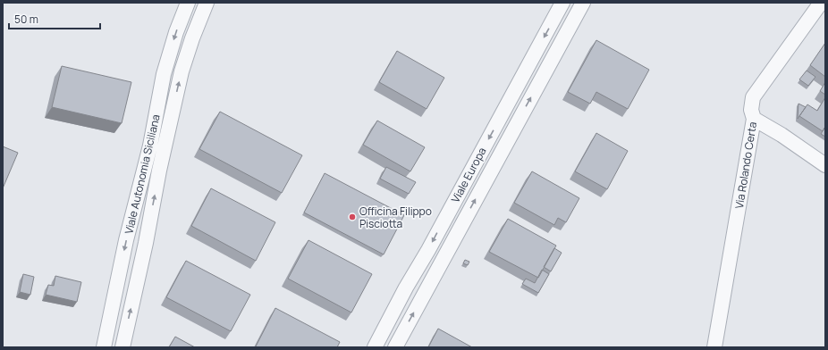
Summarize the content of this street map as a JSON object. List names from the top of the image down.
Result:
{
  "streets": {
    "street": ["Via Rolando Certa", "Viale Autonomia Siciliana", "Viale Europa"]
  },
  "places": ["Officina Filippo Pisciotta"],
  "scale_bar": "50 m"
}
